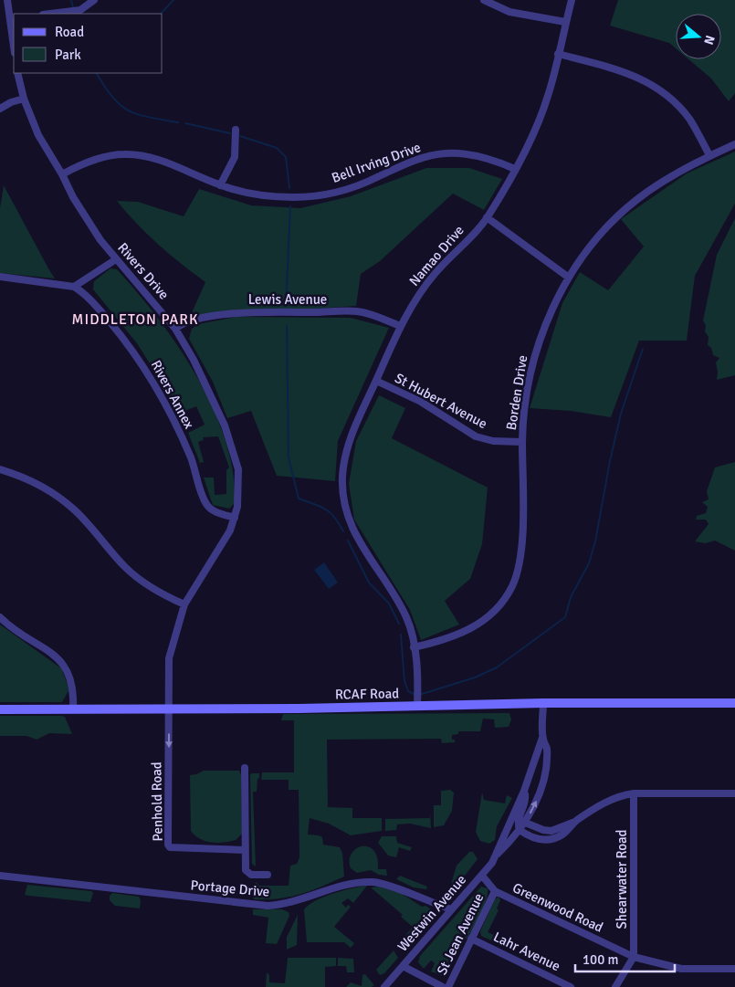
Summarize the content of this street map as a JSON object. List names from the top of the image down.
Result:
{
  "streets": {
    "main road": ["RCAF Road"],
    "street": [
      "Bell Irving Drive",
      "Namao Drive",
      "Rivers Drive",
      "Lewis Avenue",
      "Borden Drive",
      "Rivers Annex",
      "St Hubert Avenue",
      "Penhold Road",
      "Shearwater Road",
      "Portage Drive",
      "Greenwood Road",
      "Westwin Avenue",
      "St Jean Avenue",
      "Lahr Avenue"
    ]
  },
  "crossings": [
    ["Bell Irving Drive", "Namao Drive"],
    ["Bell Irving Drive", "Rivers Drive"],
    ["Namao Drive", "Lewis Avenue"],
    ["Namao Drive", "Borden Drive"],
    ["Namao Drive", "St Hubert Avenue"],
    ["Namao Drive", "RCAF Road"],
    ["Rivers Drive", "Lewis Avenue"],
    ["Rivers Drive", "Rivers Annex"],
    ["Rivers Drive", "RCAF Road"],
    ["Rivers Drive", "Penhold Road"],
    ["Borden Drive", "St Hubert Avenue"],
    ["RCAF Road", "Penhold Road"],
    ["RCAF Road", "Westwin Avenue"],
    ["Shearwater Road", "Greenwood Road"],
    ["Portage Drive", "Westwin Avenue"],
    ["Greenwood Road", "Westwin Avenue"],
    ["Greenwood Road", "St Jean Avenue"],
    ["St Jean Avenue", "Lahr Avenue"]
  ],
  "districts": ["MIDDLETON PARK"],
  "legend": ["Road", "Park"],
  "scale_bar": "100 m",
  "north": "right"
}
